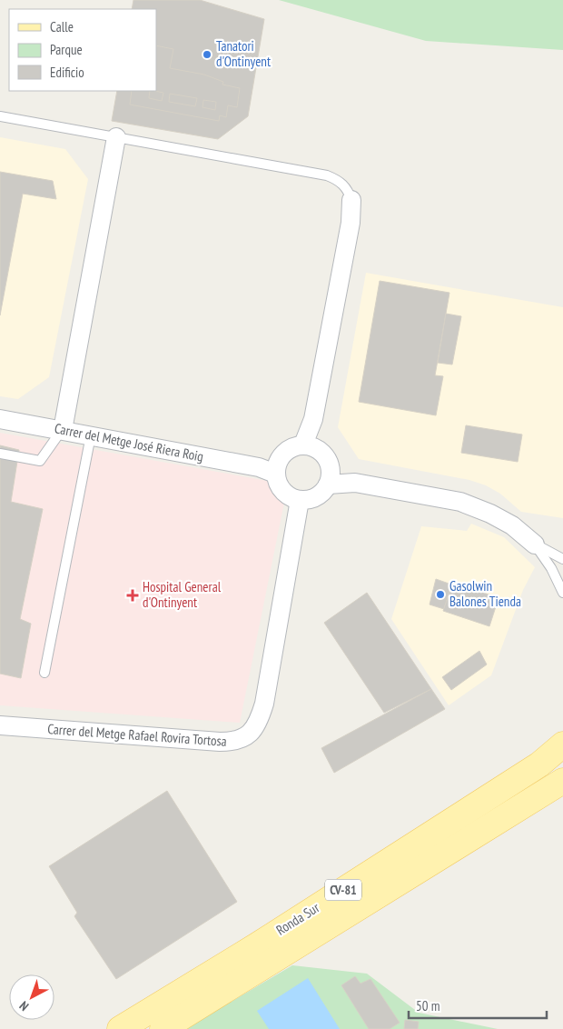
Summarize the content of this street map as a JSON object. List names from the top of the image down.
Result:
{
  "streets": {
    "main road": ["CV-81", "Ronda Sur"],
    "street": ["Carrer del Metge José Riera Roig", "Carrer del Metge Rafael Rovira Tortosa"]
  },
  "crossings": [
    ["Carrer del Metge José Riera Roig", "Carrer del Metge Rafael Rovira Tortosa"]
  ],
  "places": {
    "other": ["Tanatori d'Ontinyent", "Gasolwin Balones Tienda"],
    "health": ["Hospital General d'Ontinyent"]
  },
  "legend": ["Calle", "Parque", "Edificio"],
  "scale_bar": "50 m",
  "north": "bottom left"
}
